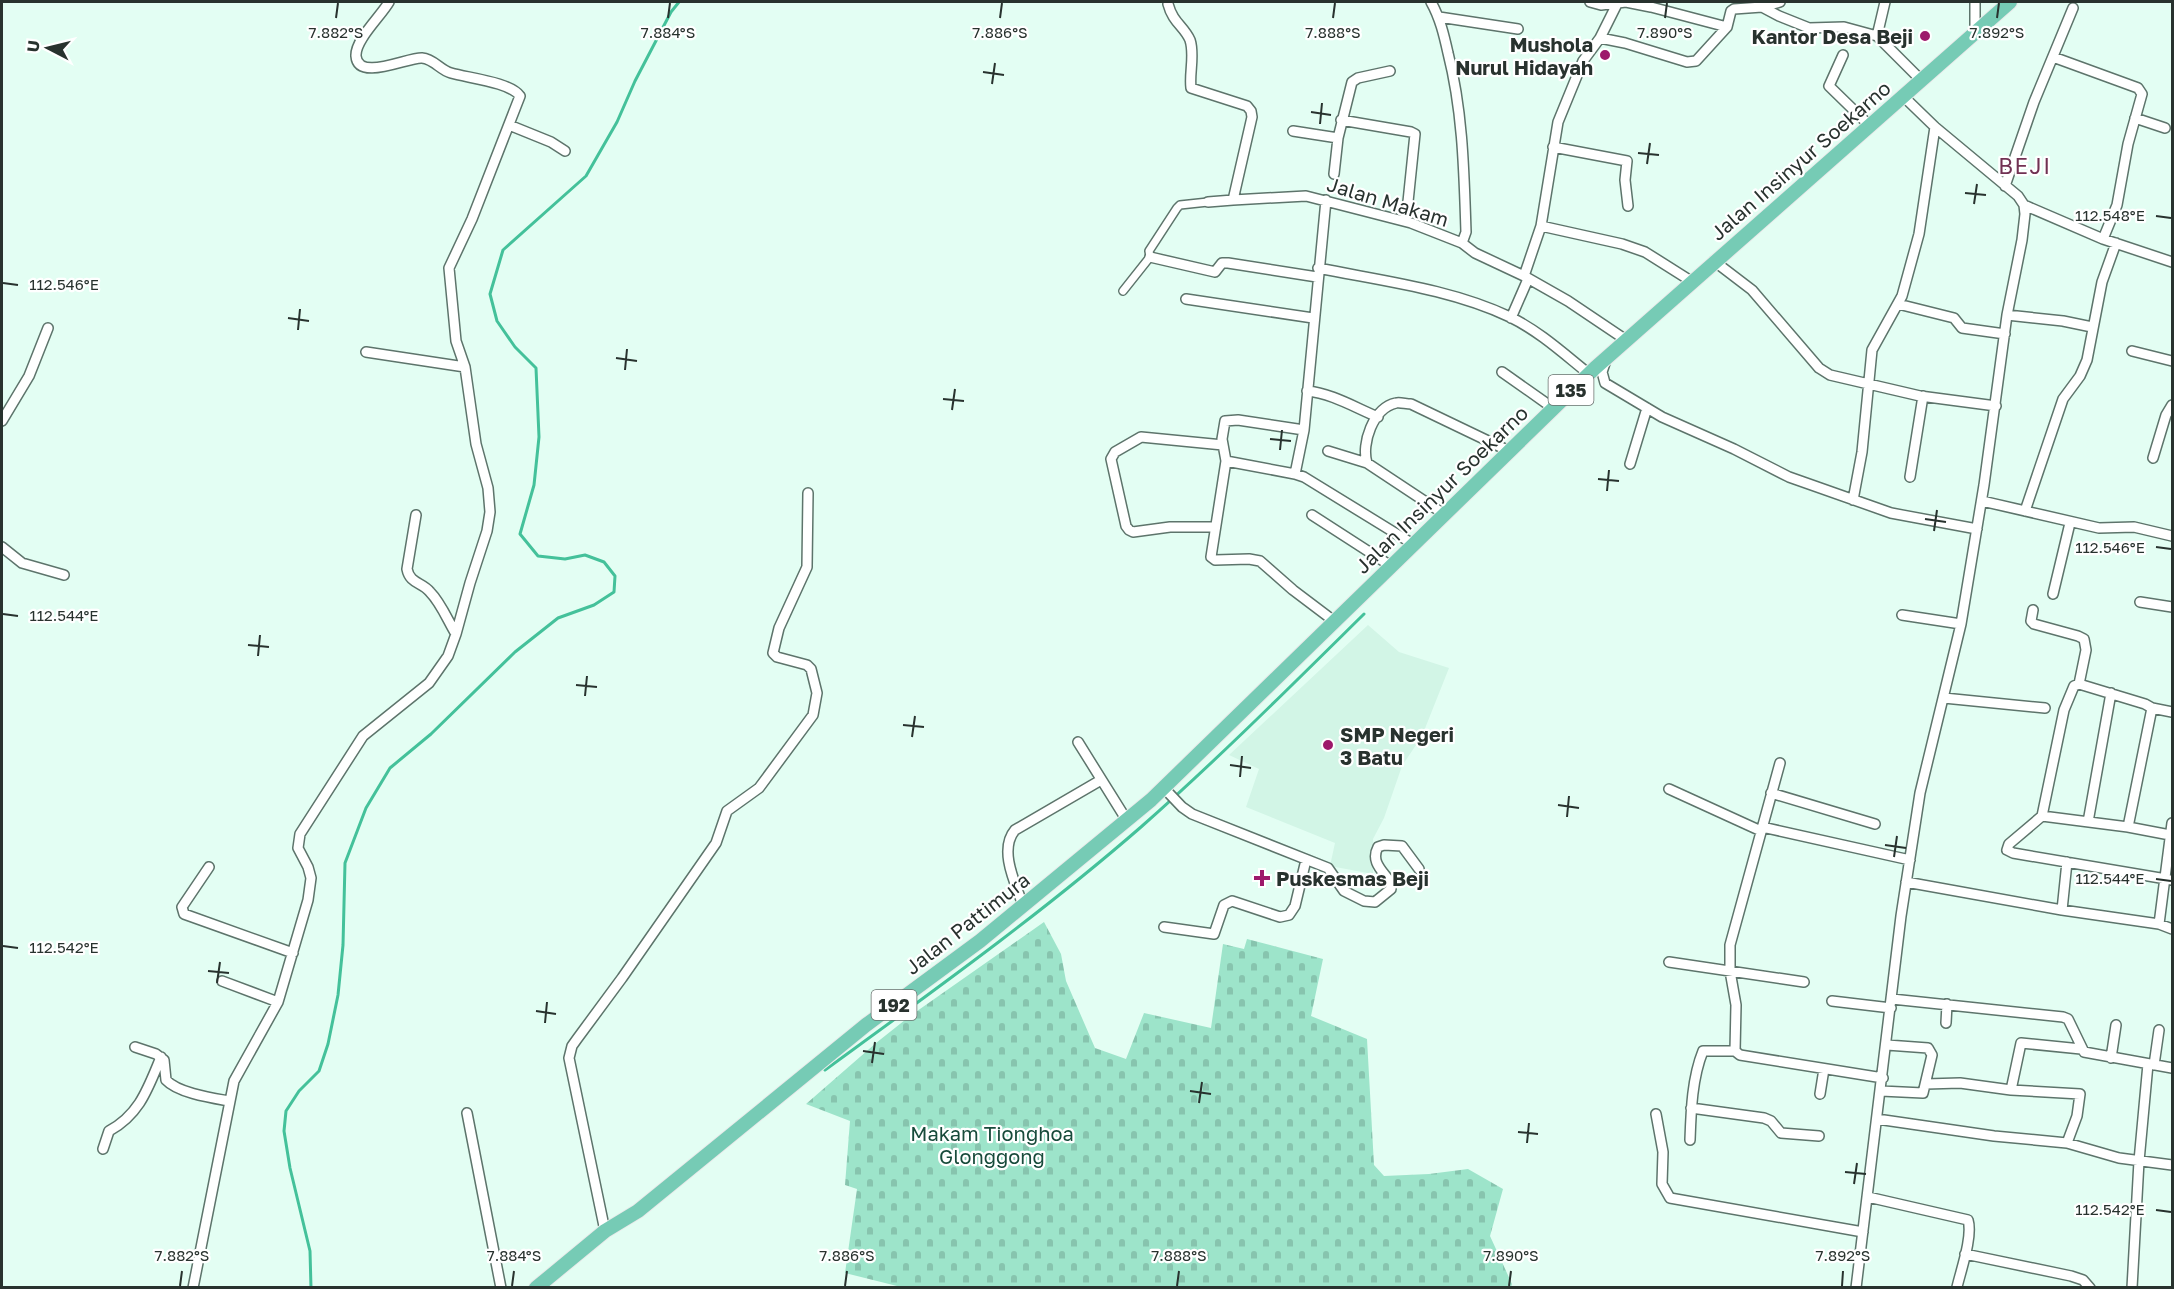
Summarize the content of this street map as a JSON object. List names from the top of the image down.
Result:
{
  "streets": {
    "main road": [
      "Jalan Insinyur Soekarno",
      "135",
      "Jalan Pattimura",
      "192"
    ],
    "street": ["Jalan Makam"]
  },
  "crossings": [
    ["Jalan Insinyur Soekarno", "Jalan Makam"],
    ["Jalan Insinyur Soekarno", "Jalan Pattimura"]
  ],
  "districts": ["BEJI"],
  "parks": ["Makam Tionghoa Glonggong"],
  "places": {
    "other": ["Kantor Desa Beji", "Mushola Nurul Hidayah", "SMP Negeri 3 Batu"],
    "health": ["Puskesmas Beji"]
  },
  "north": "left",
  "coordinates": [
    "7.882°S",
    "7.884°S",
    "7.886°S",
    "7.888°S",
    "7.890°S",
    "7.892°S",
    "112.548°E",
    "112.546°E",
    "112.544°E",
    "112.542°E"
  ]
}
